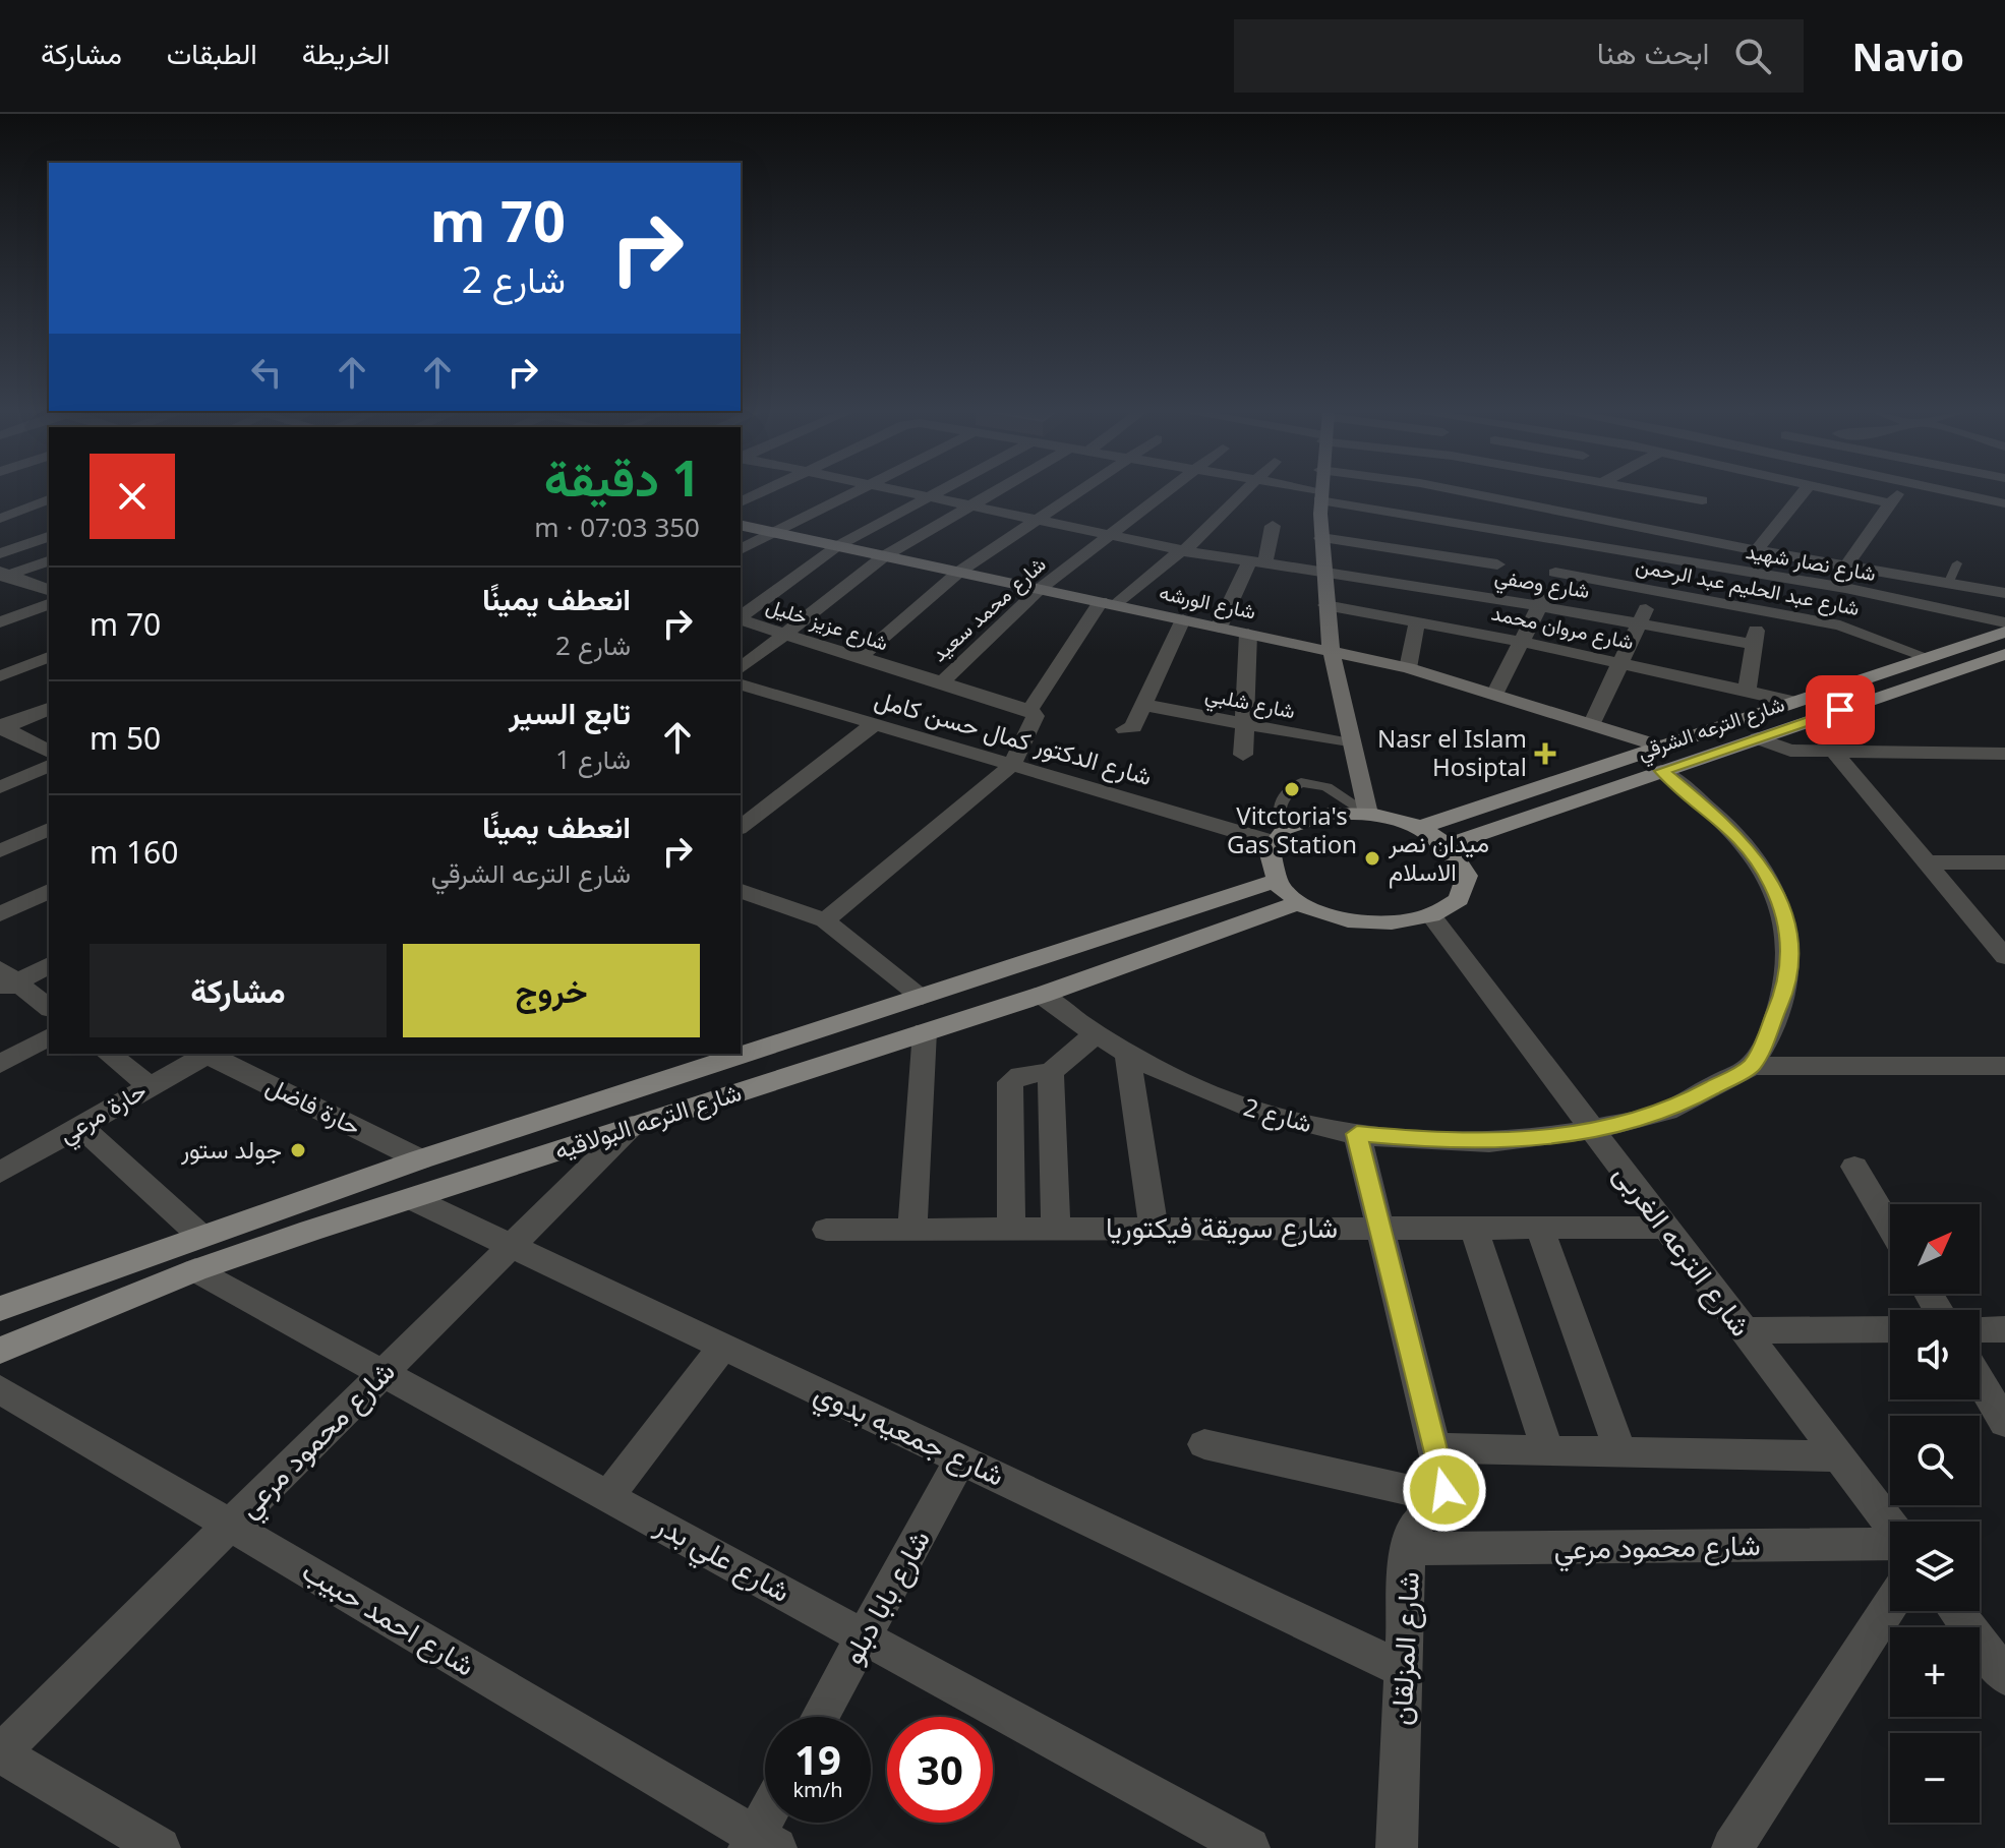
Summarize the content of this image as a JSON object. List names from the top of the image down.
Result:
{
  "streets": {
    "main road": ["شارع الترعه الشرقي", "شارع الترعه البولاقيه"],
    "street": [
      "شارع نصار شهيد",
      "شارع وصفي",
      "شارع عبد الحليم عبد الرحمن",
      "شارع الورشه",
      "شارع محمد سعيد",
      "شارع عزيز خليل",
      "شارع مروان محمد",
      "شارع شلبي",
      "شارع الدكتور كمال حسن كامل",
      "حارة فاضل",
      "حارة مرعي",
      "شارع 2",
      "شارع سويقة فيكتوريا",
      "شارع الترعه الغربى",
      "شارع جمعيه بدوي",
      "شارع محمود مرعي",
      "شارع علي بدر",
      "شارع بابا دبلو",
      "شارع احمد حبيب",
      "شارع المزلقان"
    ]
  },
  "crossings": [
    ["شارع وصفي", "شارع محمد سعيد"],
    ["شارع عبد الحليم عبد الرحمن", "شارع الترعه الشرقي"],
    ["شارع الورشه", "شارع محمد سعيد"],
    ["شارع الورشه", "شارع الترعه الشرقي"],
    ["شارع محمد سعيد", "شارع عزيز خليل"],
    ["شارع مروان محمد", "شارع الترعه الشرقي"],
    ["شارع الترعه الشرقي", "شارع الدكتور كمال حسن كامل"],
    ["شارع الترعه الشرقي", "شارع الترعه البولاقيه"],
    ["شارع الترعه الشرقي", "شارع الترعه الغربى"],
    ["شارع الدكتور كمال حسن كامل", "شارع الترعه البولاقيه"],
    ["شارع الدكتور كمال حسن كامل", "شارع الترعه الغربى"],
    ["حارة فاضل", "شارع الترعه البولاقيه"],
    ["شارع 2", "شارع الترعه البولاقيه"],
    ["شارع 2", "شارع الترعه الغربى"],
    ["شارع الترعه البولاقيه", "شارع الترعه الغربى"],
    ["شارع الترعه البولاقيه", "شارع جمعيه بدوي"],
    ["شارع الترعه البولاقيه", "شارع محمود مرعي"],
    ["شارع الترعه البولاقيه", "شارع علي بدر"],
    ["شارع سويقة فيكتوريا", "شارع الترعه الغربى"],
    ["شارع جمعيه بدوي", "شارع محمود مرعي"],
    ["شارع جمعيه بدوي", "شارع بابا دبلو"],
    ["شارع جمعيه بدوي", "شارع المزلقان"],
    ["شارع محمود مرعي", "شارع علي بدر"],
    ["شارع محمود مرعي", "شارع احمد حبيب"],
    ["شارع محمود مرعي", "شارع المزلقان"],
    ["شارع علي بدر", "شارع بابا دبلو"]
  ],
  "places": {
    "health": ["Nasr el Islam Hosiptal"],
    "other": ["Vitctoria's Gas Station", "ميدان نصر الاسلام", "جولد ستور"]
  },
  "north": "top right",
  "page": {
    "header": "Navio",
    "search": "ابحث هنا",
    "nav": ["الخريطة", "الطبقات", "مشاركة"],
    "turn": ["70 m", "شارع 2"],
    "heading": ["1 دقيقة", "350 m · 07:03"],
    "list": [
      {
        "name": "انعطف يمينًا",
        "note": "شارع 2",
        "value": "70 m"
      },
      {
        "name": "تابع السير",
        "note": "شارع 1",
        "value": "50 m"
      },
      {
        "name": "انعطف يمينًا",
        "note": "شارع الترعه الشرقي",
        "value": "160 m"
      }
    ],
    "buttons": ["خروج", "مشاركة"],
    "map_buttons": ["+", "−"],
    "speed": "19 km/h",
    "limit": "30"
  }
}
